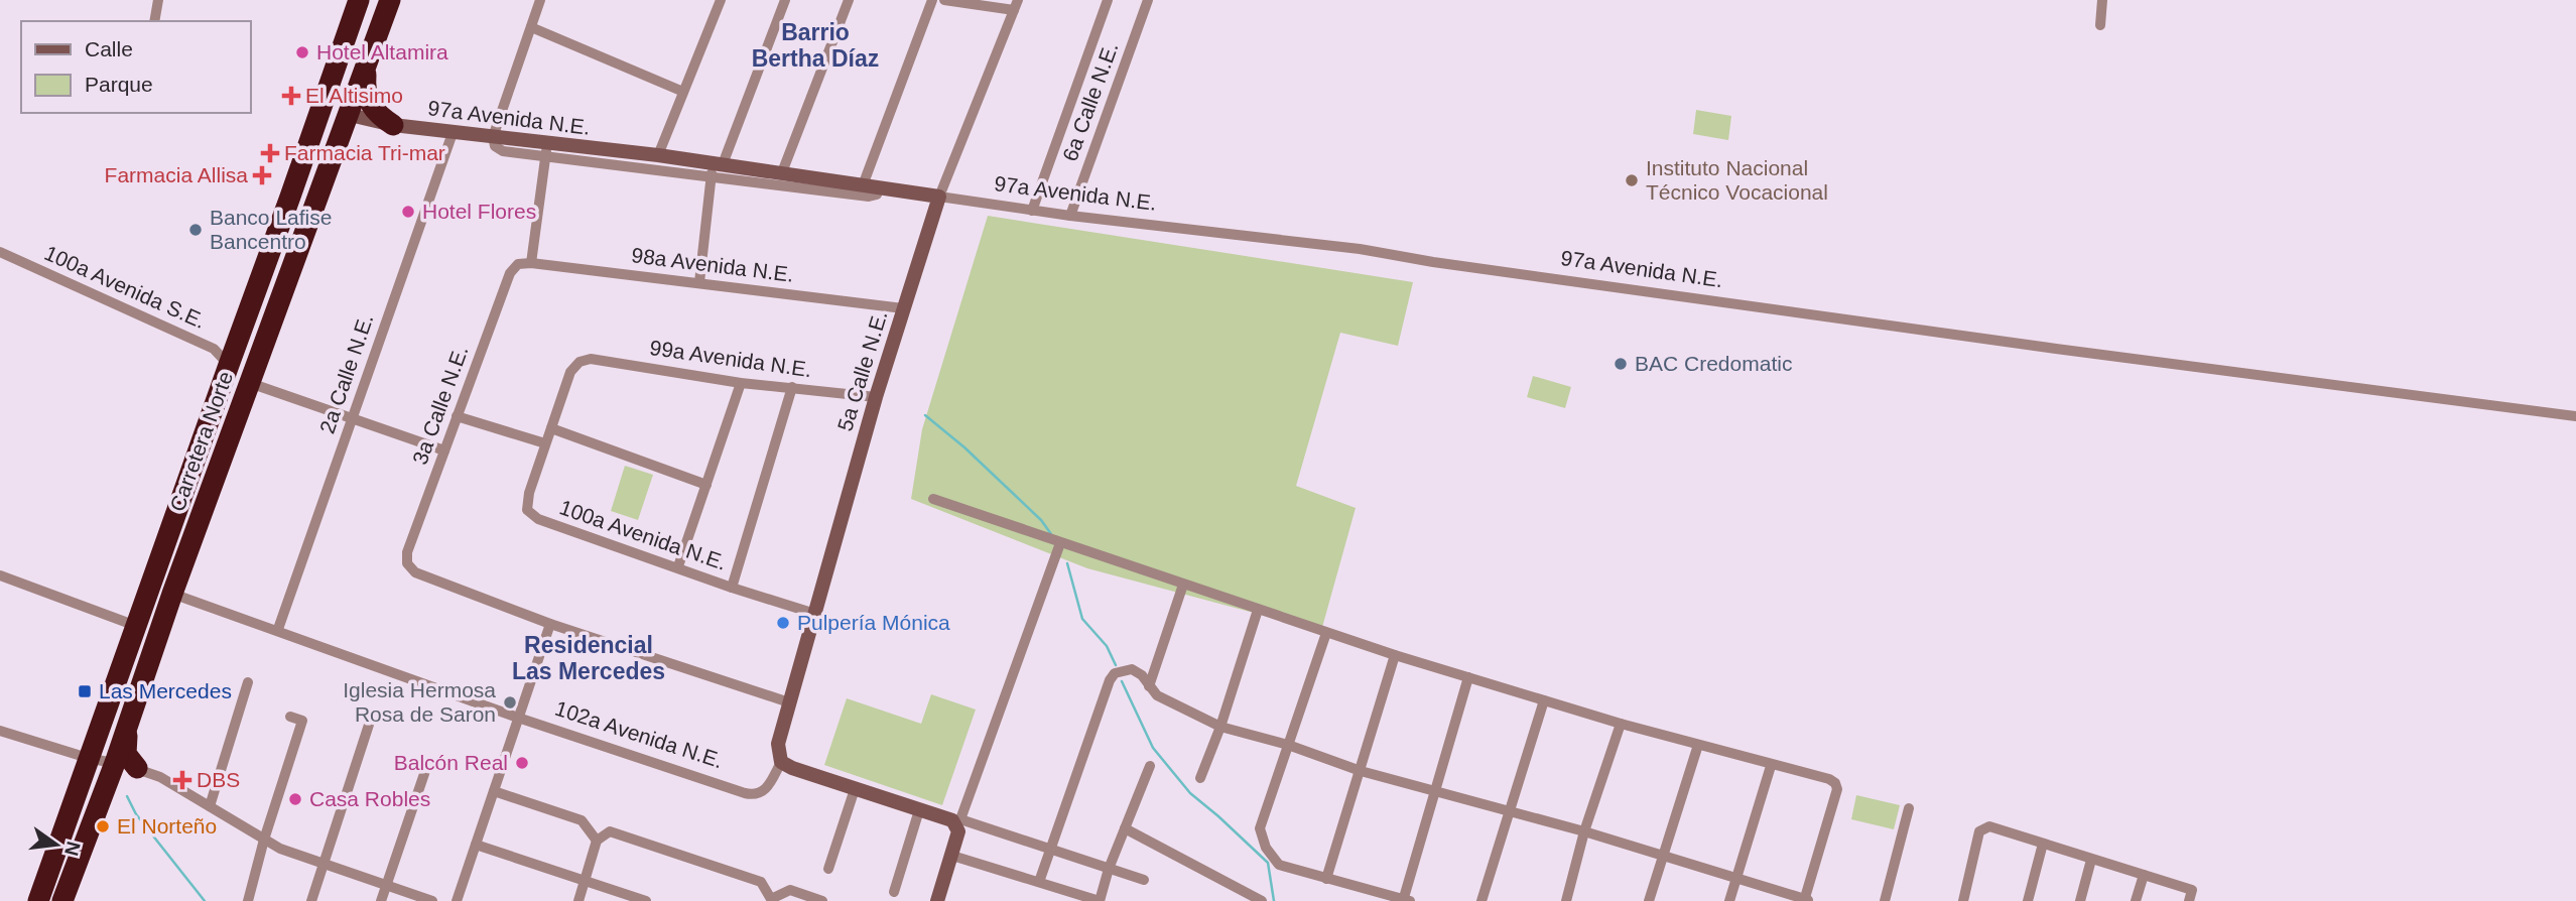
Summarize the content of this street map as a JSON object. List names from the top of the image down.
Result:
{
  "streets": {
    "highway": ["Carretera Norte"],
    "street": [
      "6a Calle N.E.",
      "97a Avenida N.E.",
      "98a Avenida N.E.",
      "100a Avenida S.E.",
      "99a Avenida N.E.",
      "5a Calle N.E.",
      "2a Calle N.E.",
      "3a Calle N.E.",
      "100a Avenida N.E.",
      "102a Avenida N.E."
    ]
  },
  "crossings": [
    ["6a Calle N.E.", "97a Avenida N.E."],
    ["97a Avenida N.E.", "5a Calle N.E."],
    ["97a Avenida N.E.", "2a Calle N.E."],
    ["97a Avenida N.E.", "Carretera Norte"],
    ["98a Avenida N.E.", "5a Calle N.E."],
    ["98a Avenida N.E.", "3a Calle N.E."],
    ["100a Avenida S.E.", "Carretera Norte"],
    ["99a Avenida N.E.", "5a Calle N.E."],
    ["5a Calle N.E.", "100a Avenida N.E."],
    ["5a Calle N.E.", "102a Avenida N.E."],
    ["2a Calle N.E.", "102a Avenida N.E."],
    ["Carretera Norte", "102a Avenida N.E."]
  ],
  "districts": ["Barrio Bertha Díaz", "Residencial Las Mercedes"],
  "places": {
    "other": [
      "Hotel Altamira",
      "Instituto Nacional Técnico Vocacional",
      "Hotel Flores",
      "Banco Lafise Bancentro",
      "BAC Credomatic",
      "Pulpería Mónica",
      "Iglesia Hermosa Rosa de Saron",
      "Balcón Real",
      "Casa Robles",
      "El Norteño"
    ],
    "health": [
      "El Altisimo",
      "Farmacia Tri-mar",
      "Farmacia Allisa",
      "DBS"
    ],
    "transit": ["Las Mercedes"]
  },
  "legend": ["Calle", "Parque"],
  "north": "right"
}
